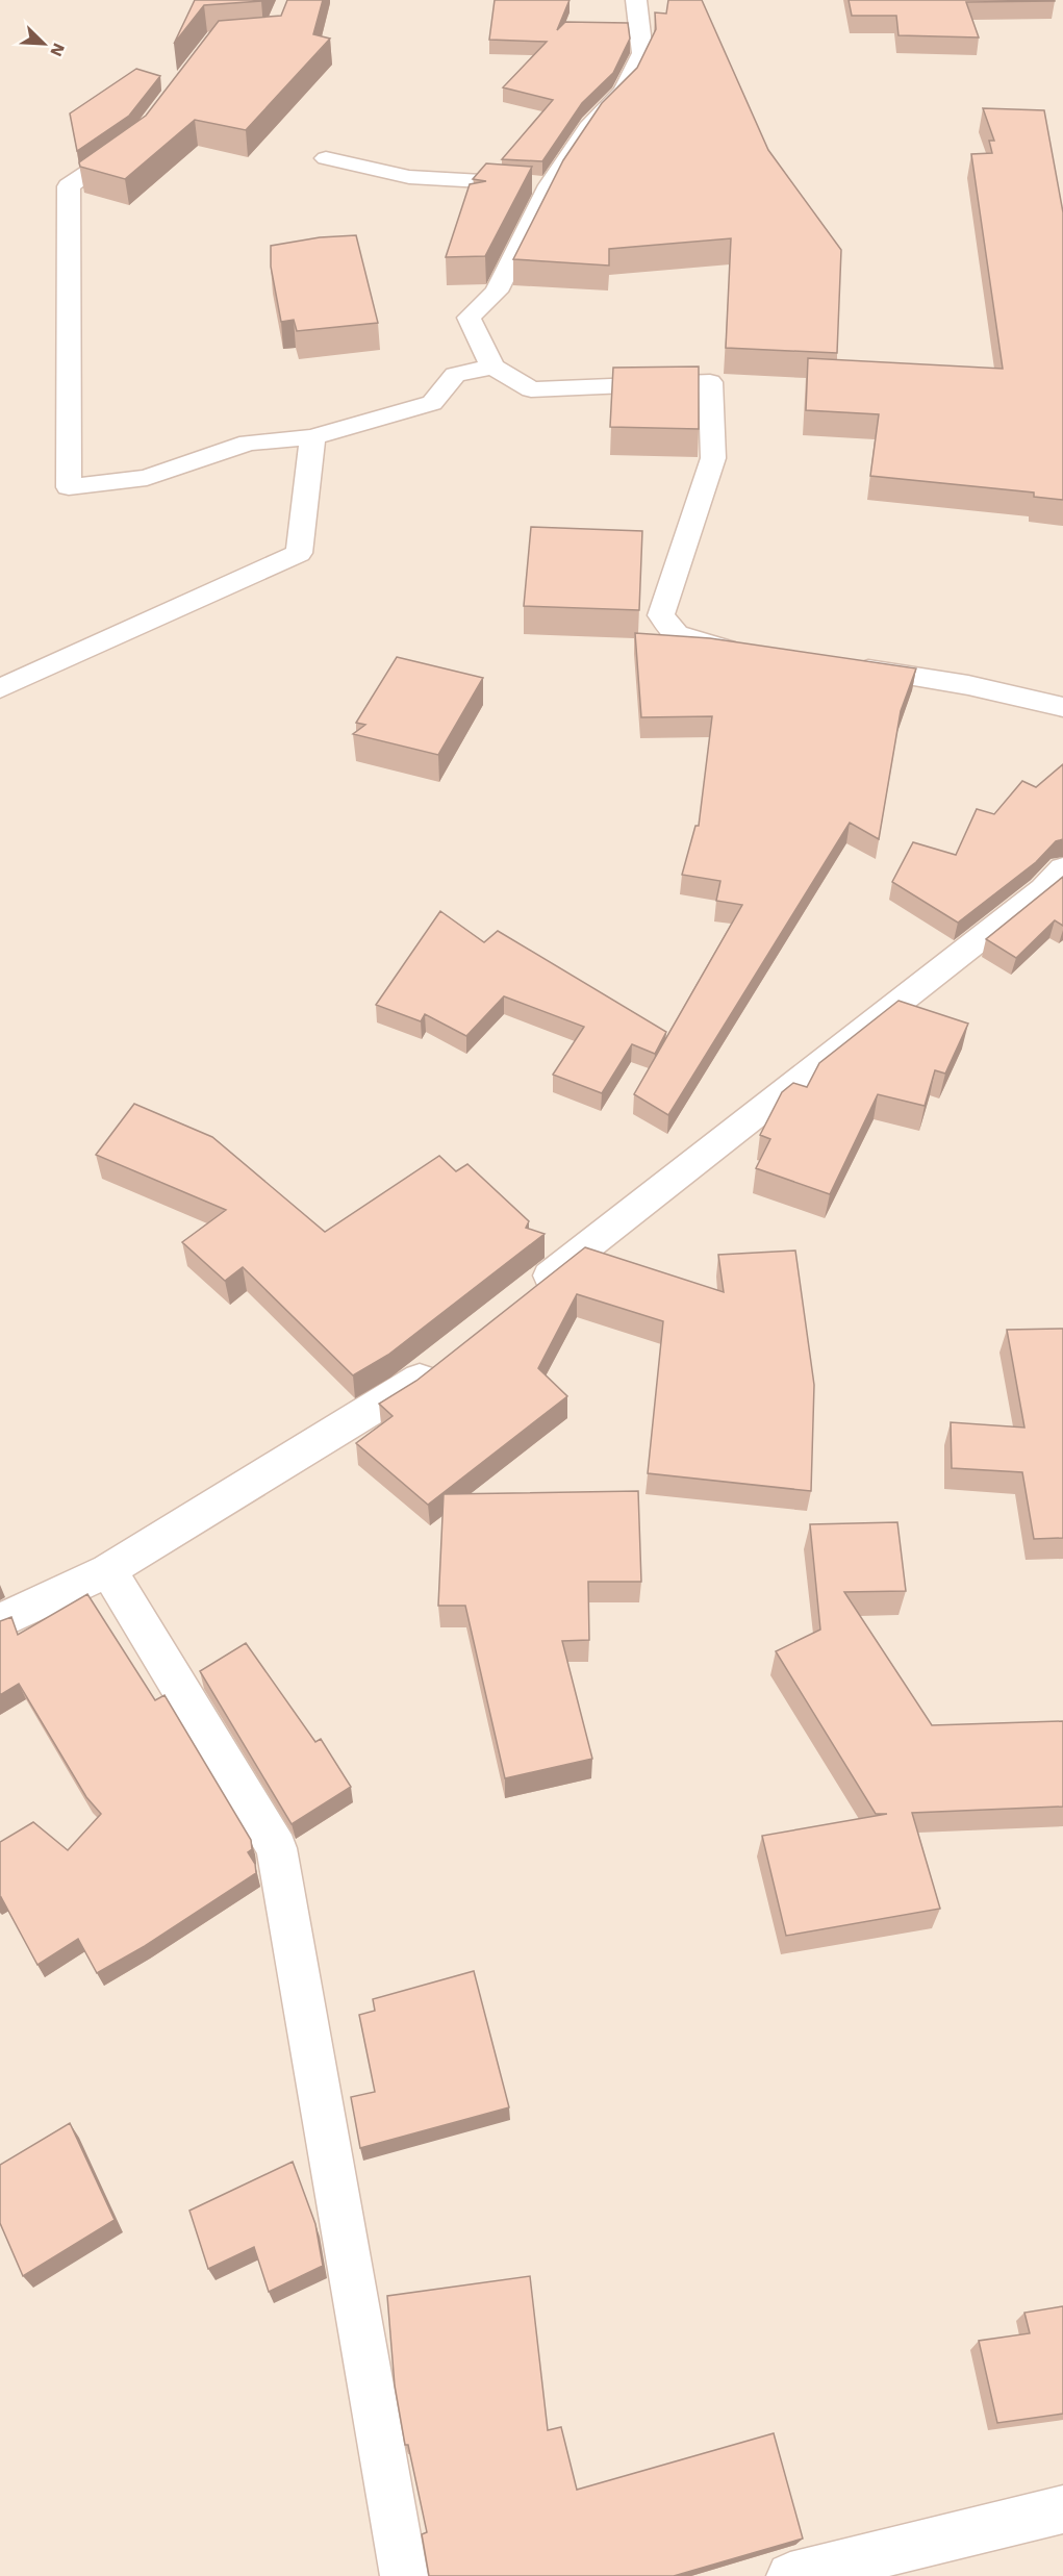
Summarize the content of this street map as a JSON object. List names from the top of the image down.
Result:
{
  "north": "bottom right"
}
